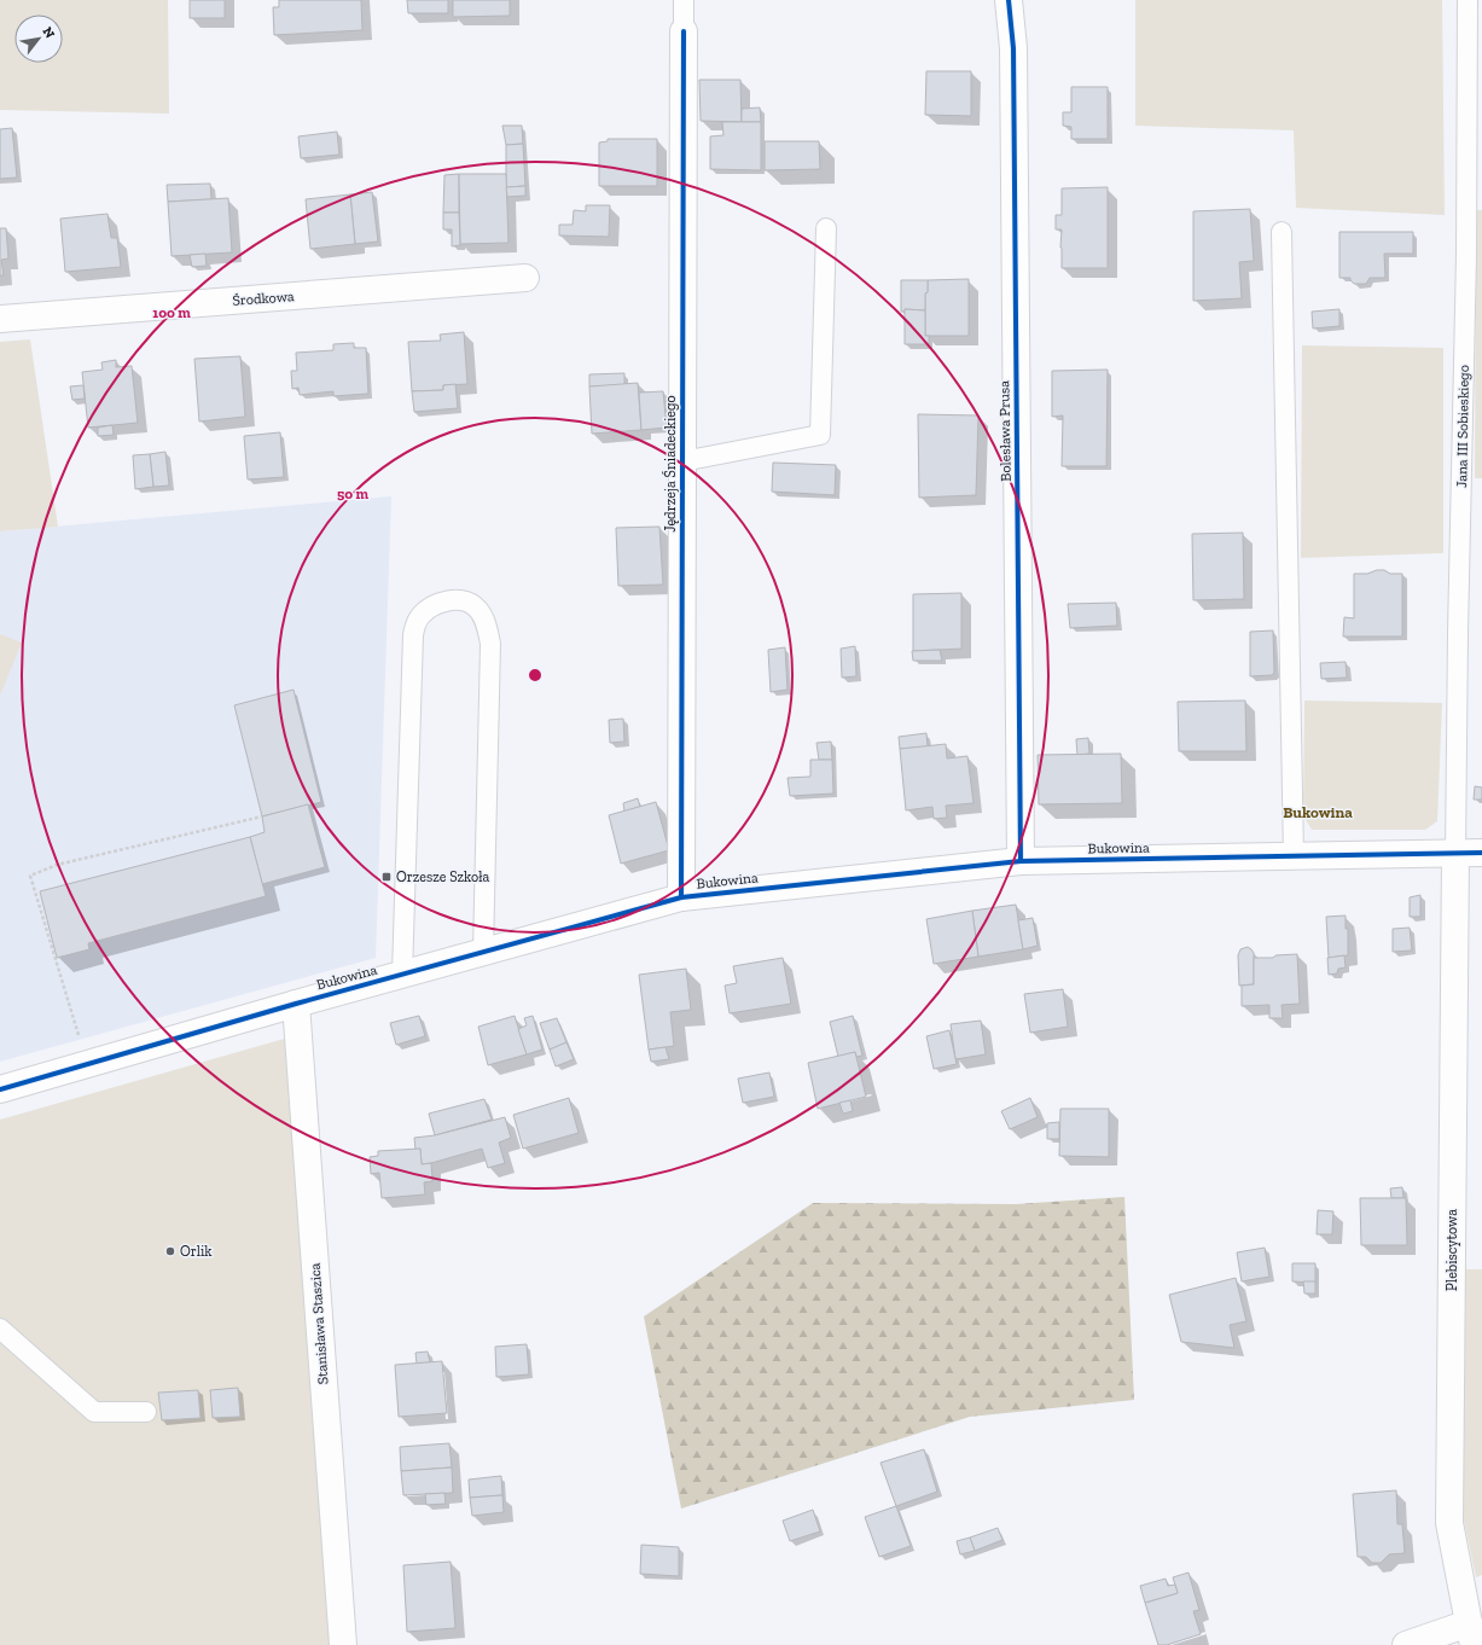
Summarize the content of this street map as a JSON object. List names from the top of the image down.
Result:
{
  "streets": {
    "street": [
      "Środkowa",
      "Bolesława Prusa",
      "Jędrzeja Śniadeckiego",
      "Bukowina",
      "Plebiscytowa",
      "Stanisława Staszica"
    ],
    "lane": ["Jana III Sobieskiego"]
  },
  "crossings": [
    ["Jana III Sobieskiego", "Bukowina"],
    ["Jana III Sobieskiego", "Plebiscytowa"],
    ["Bolesława Prusa", "Bukowina"],
    ["Jędrzeja Śniadeckiego", "Bukowina"],
    ["Bukowina", "Plebiscytowa"],
    ["Bukowina", "Stanisława Staszica"]
  ],
  "districts": ["Bukowina"],
  "places": {
    "transit": ["Orzesze Szkoła"],
    "other": ["Orlik"]
  },
  "north": "top right",
  "rings": ["100 m", "50 m"]
}
